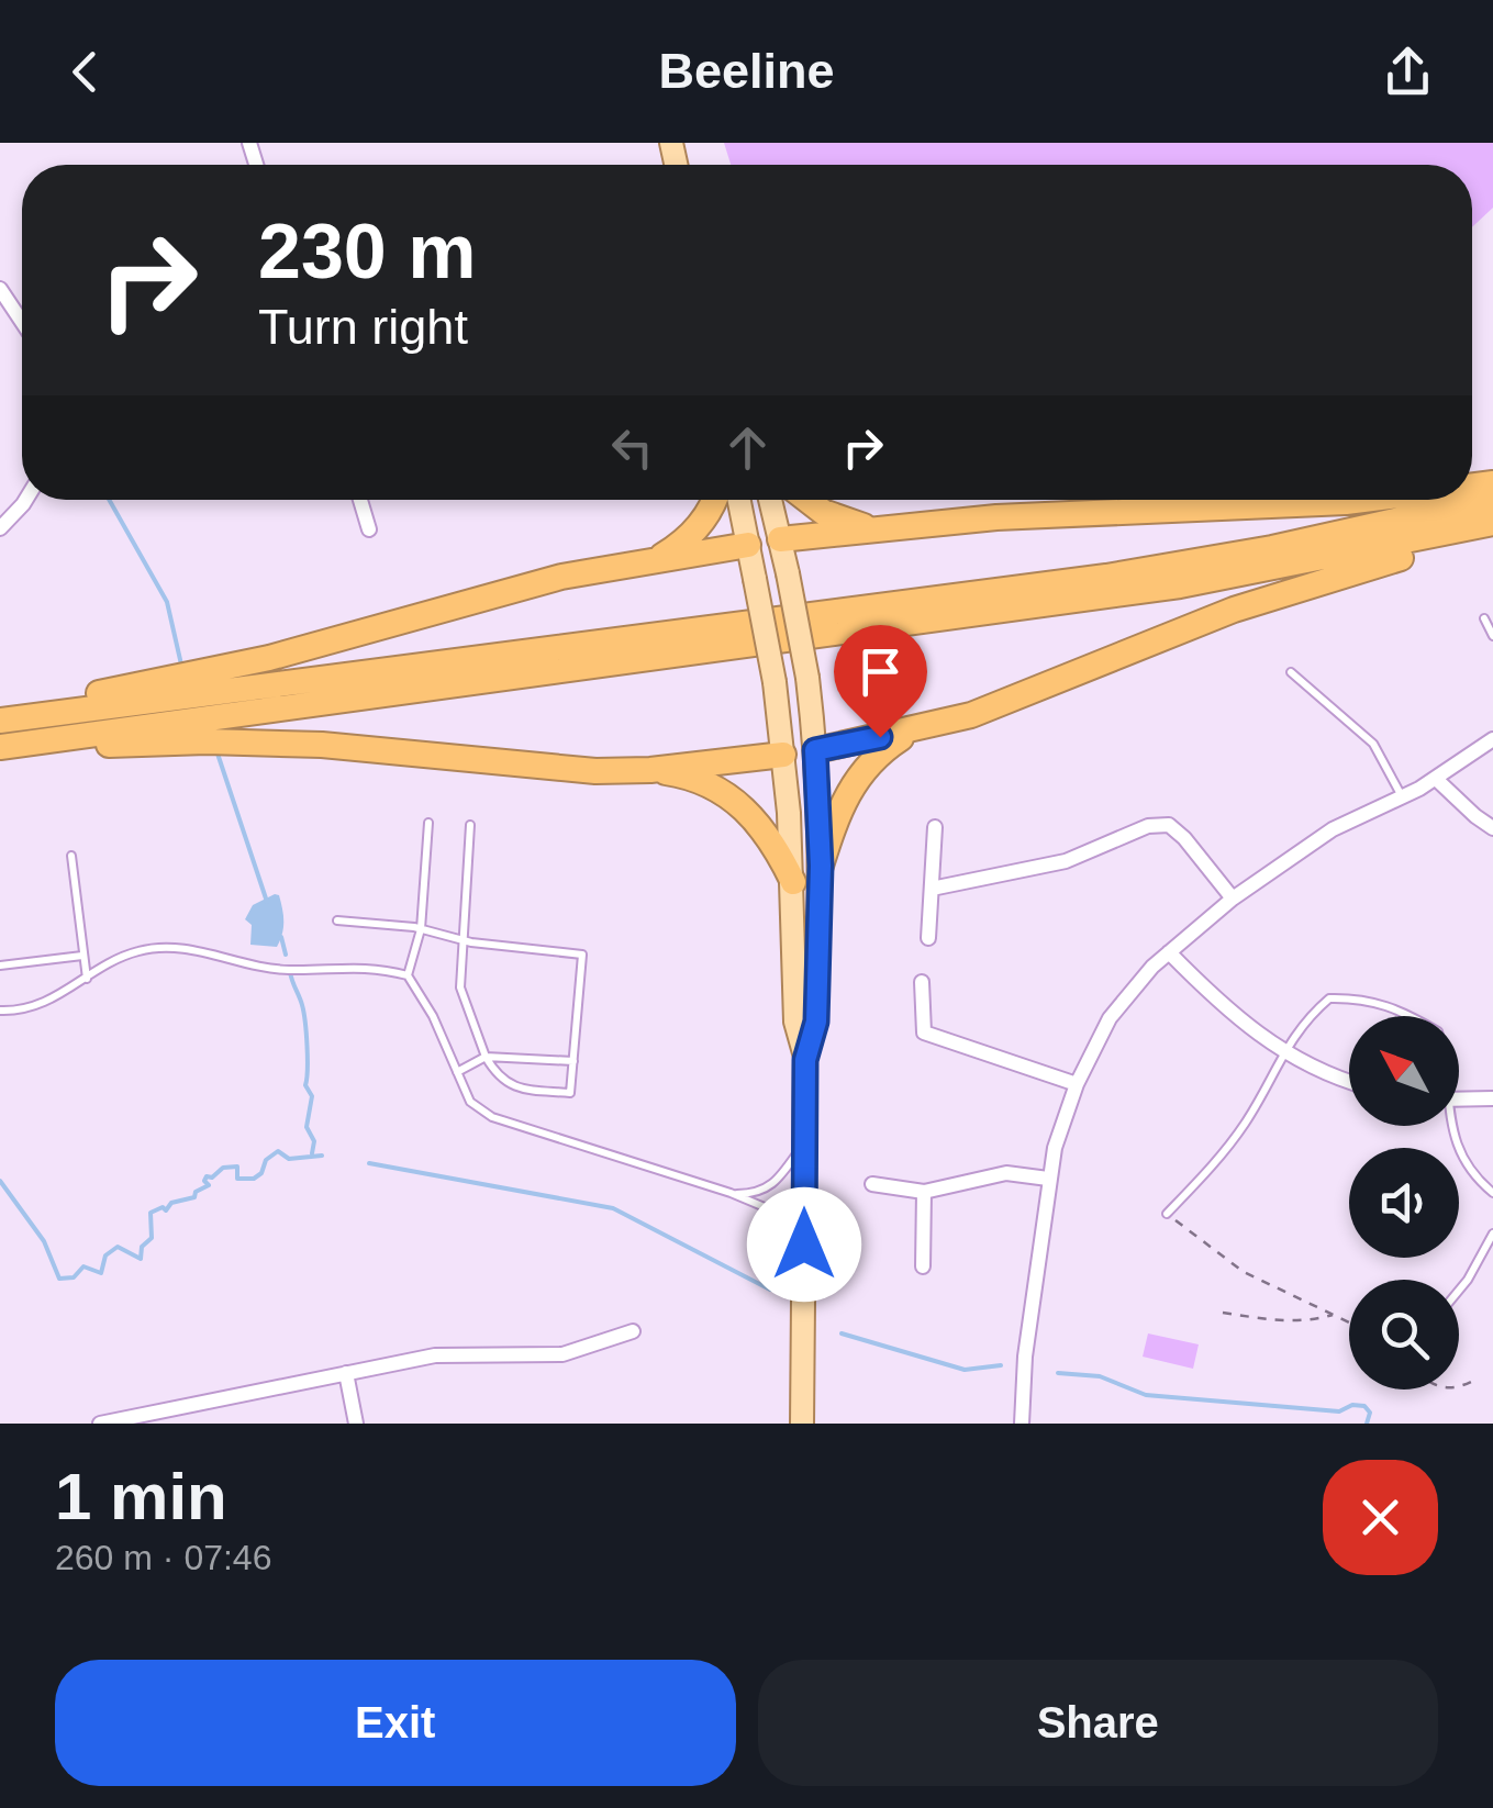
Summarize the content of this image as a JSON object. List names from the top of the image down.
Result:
{
  "north": "top left",
  "page": {
    "header": "Beeline",
    "turn": ["230 m", "Turn right"],
    "heading": ["1 min", "260 m · 07:46"],
    "buttons": ["Exit", "Share"]
  }
}
